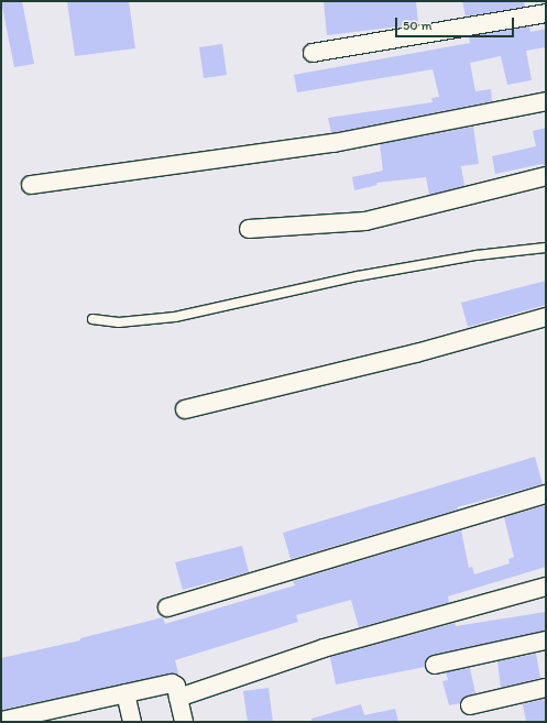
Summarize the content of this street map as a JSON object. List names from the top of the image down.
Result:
{
  "scale_bar": "50 m"
}
